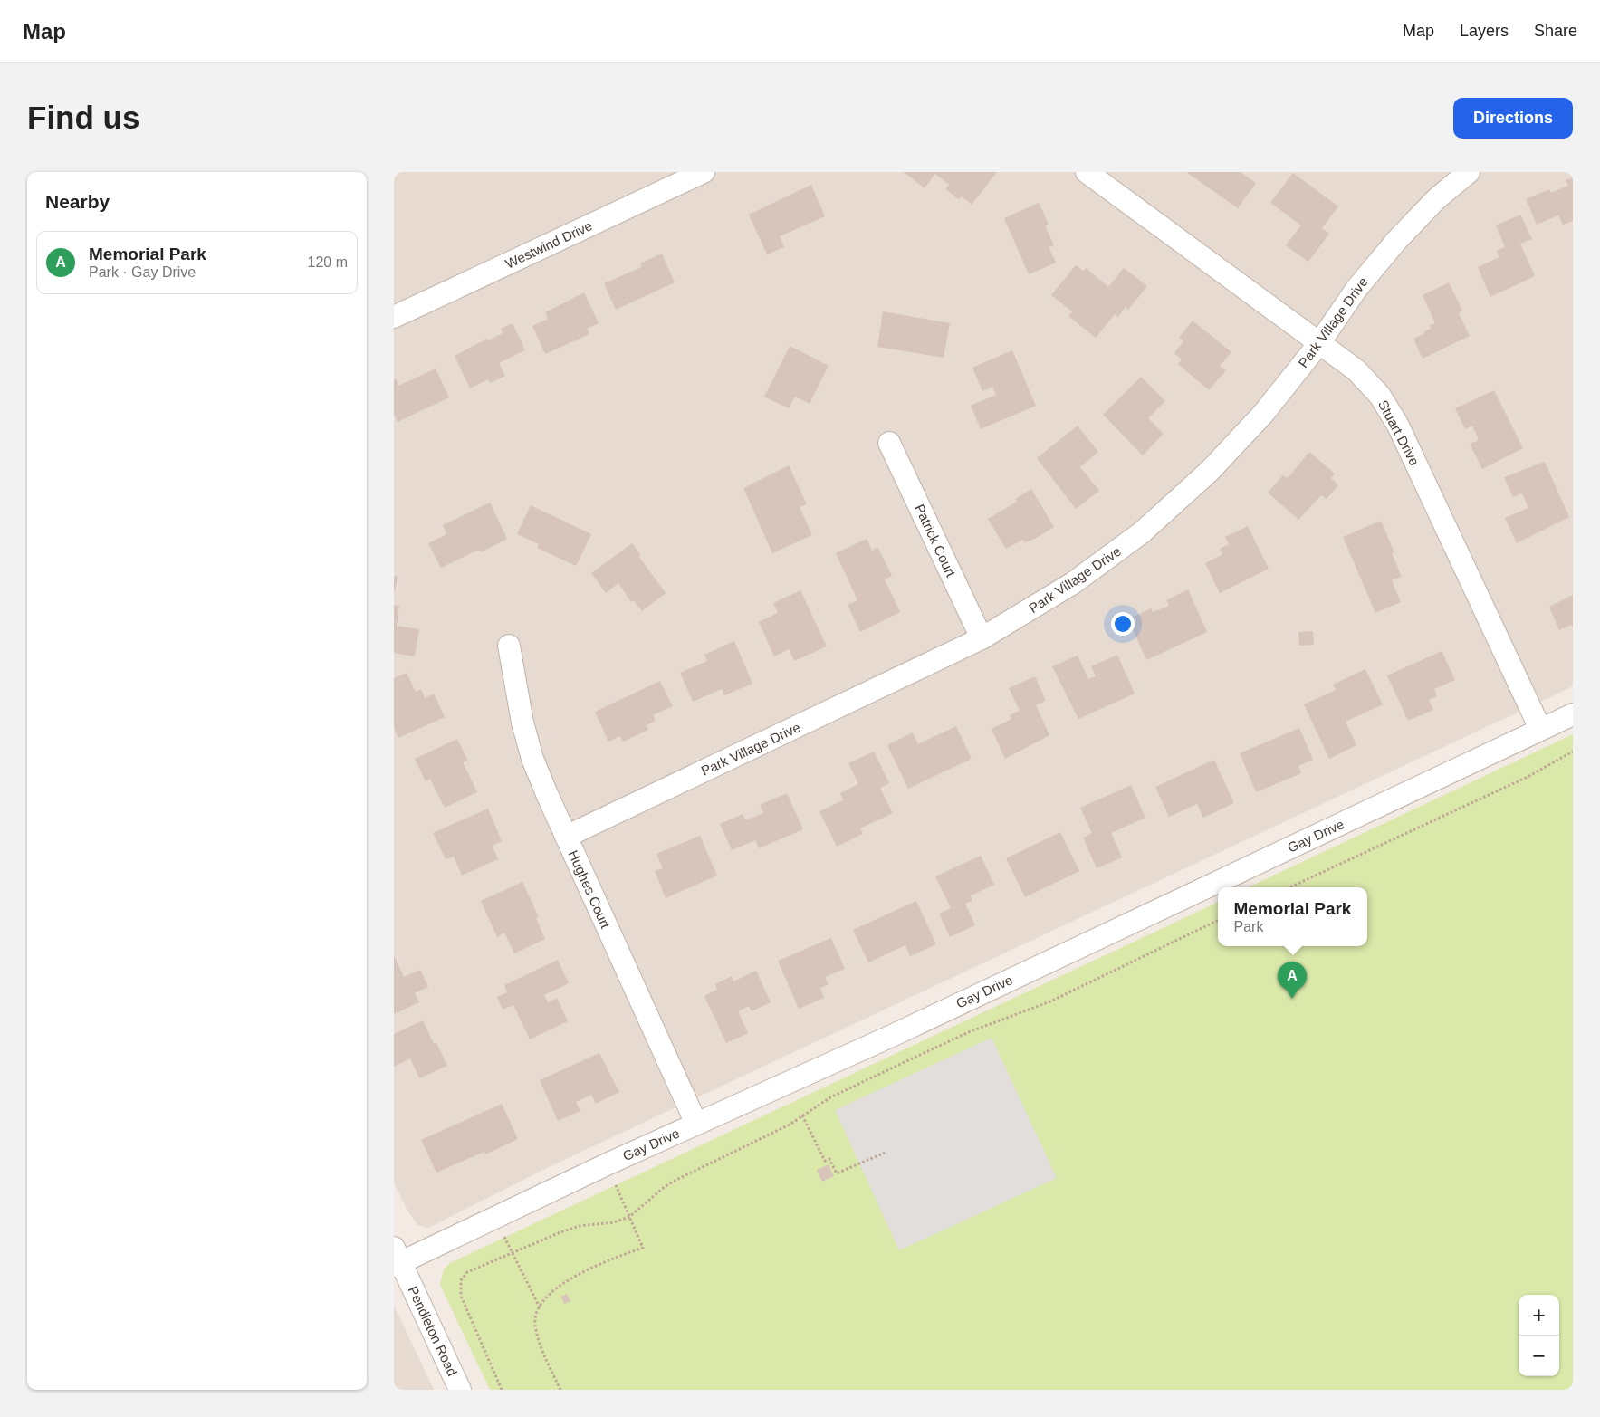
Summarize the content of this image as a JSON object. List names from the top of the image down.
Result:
{
  "streets": {
    "street": [
      "Westwind Drive",
      "Park Village Drive",
      "Stuart Drive",
      "Patrick Court",
      "Gay Drive",
      "Hughes Court",
      "Pendleton Road"
    ]
  },
  "crossings": [
    ["Park Village Drive", "Stuart Drive"],
    ["Park Village Drive", "Patrick Court"],
    ["Park Village Drive", "Hughes Court"],
    ["Stuart Drive", "Gay Drive"],
    ["Gay Drive", "Hughes Court"],
    ["Gay Drive", "Pendleton Road"]
  ],
  "page": {
    "header": "Map",
    "nav": ["Map", "Layers", "Share"],
    "buttons": "Directions",
    "title": "Find us",
    "heading": "Nearby",
    "list": [
      {
        "mark": "A",
        "name": "Memorial Park",
        "note": "Park · Gay Drive",
        "value": "120 m"
      }
    ],
    "popup": ["Memorial Park", "Park"],
    "pins": "A",
    "map_buttons": ["+", "−"]
  }
}
